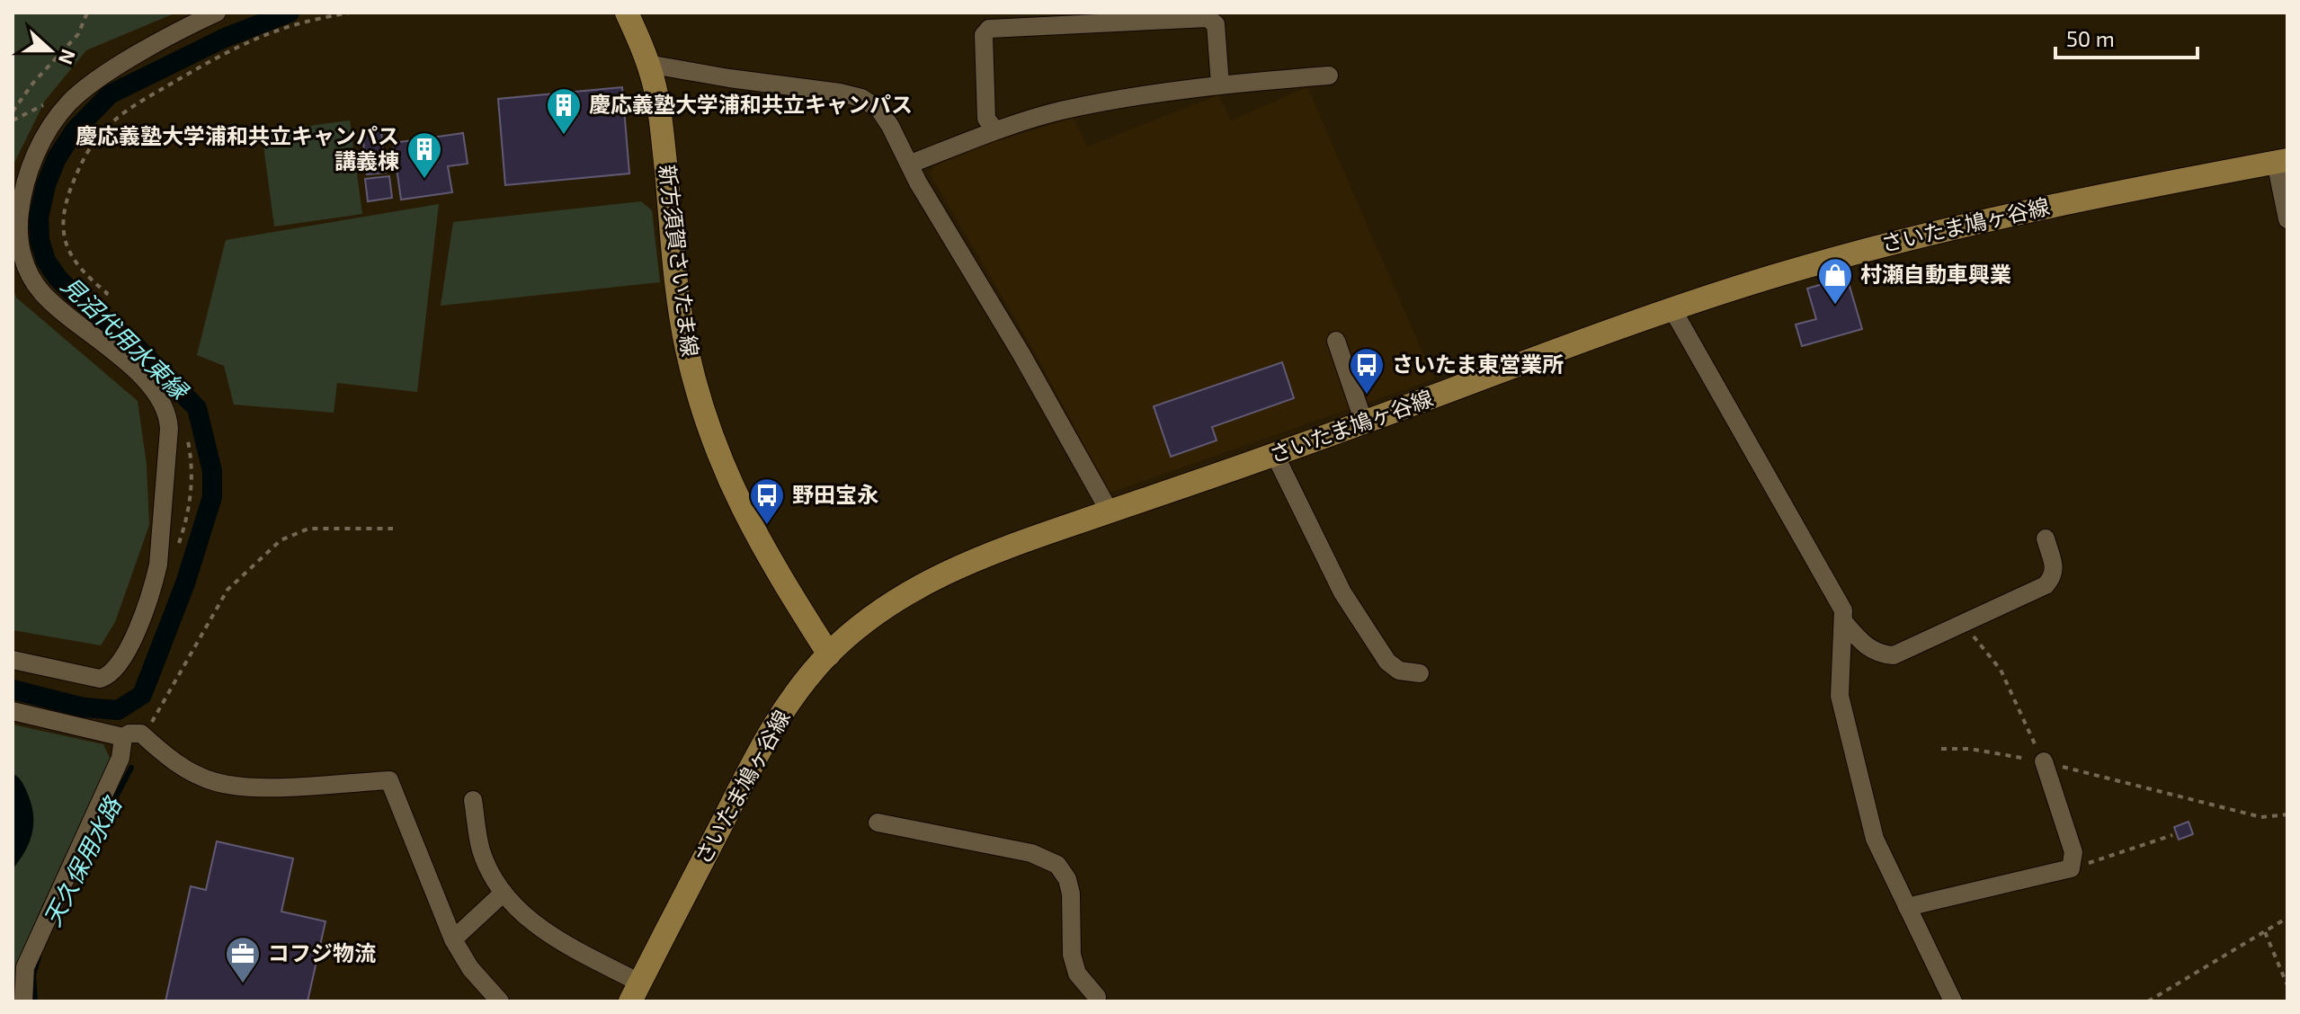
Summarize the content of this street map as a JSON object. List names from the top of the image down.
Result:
{
  "streets": {
    "main road": ["さいたま鳩ヶ谷線", "新方須賀さいたま線"]
  },
  "crossings": [
    ["さいたま鳩ヶ谷線", "新方須賀さいたま線"]
  ],
  "water": ["見沼代用水東縁", "天久保用水路"],
  "places": {
    "building": ["慶応義塾大学浦和共立キャンパス", "慶応義塾大学浦和共立キャンパス 講義棟"],
    "shop": ["村瀬自動車興業"],
    "bus stop": ["さいたま東営業所", "野田宝永"],
    "office": ["コフジ物流"]
  },
  "scale_bar": "50 m",
  "north": "right"
}
